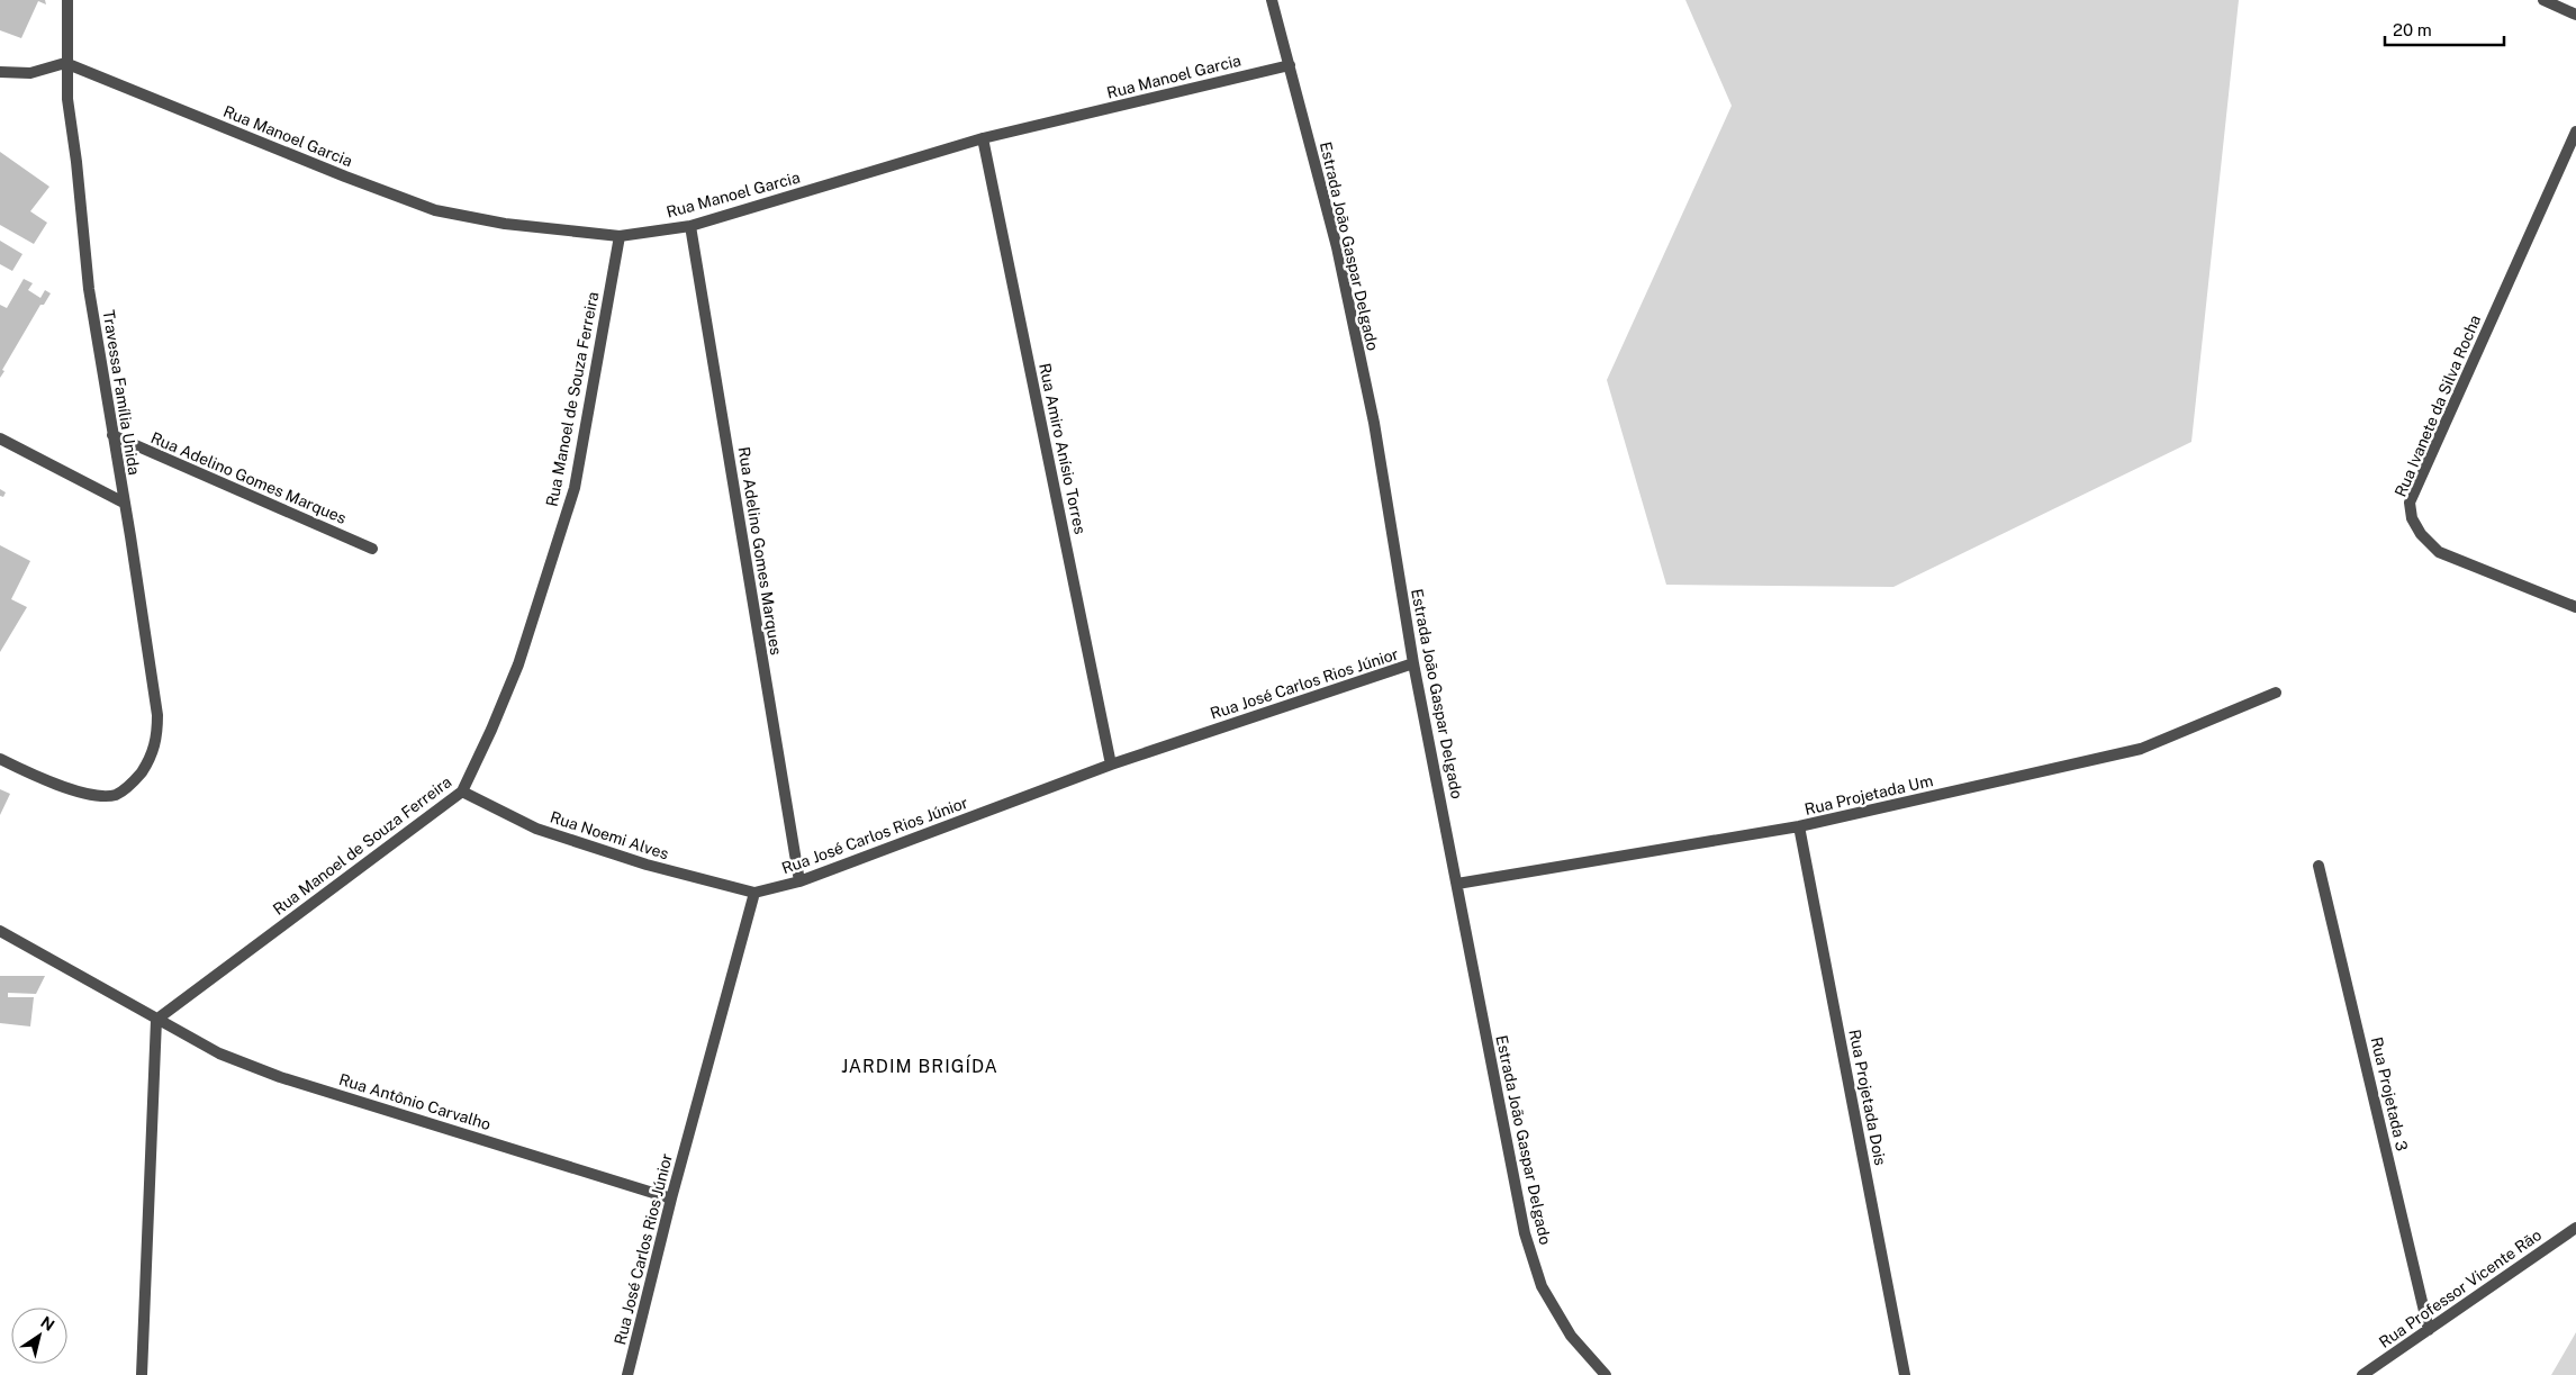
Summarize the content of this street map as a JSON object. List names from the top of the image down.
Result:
{
  "streets": {
    "street": [
      "Rua Manoel Garcia",
      "Estrada João Gaspar Delgado",
      "Travessa Família Unida",
      "Rua Manoel de Souza Ferreira",
      "Rua Ivanete da Silva Rocha",
      "Rua Amiro Anísio Torres",
      "Rua Adelino Gomes Marques",
      "Rua José Carlos Rios Júnior",
      "Rua Projetada Um",
      "Rua Noemi Alves",
      "Rua Projetada 3",
      "Rua Projetada Dois",
      "Rua Antônio Carvalho",
      "Rua Professor Vicente Rão"
    ]
  },
  "crossings": [
    ["Rua Manoel Garcia", "Estrada João Gaspar Delgado"],
    ["Rua Manoel Garcia", "Travessa Família Unida"],
    ["Rua Manoel Garcia", "Rua Manoel de Souza Ferreira"],
    ["Rua Manoel Garcia", "Rua Amiro Anísio Torres"],
    ["Rua Manoel Garcia", "Rua Adelino Gomes Marques"],
    ["Estrada João Gaspar Delgado", "Rua José Carlos Rios Júnior"],
    ["Estrada João Gaspar Delgado", "Rua Projetada Um"],
    ["Travessa Família Unida", "Rua Adelino Gomes Marques"],
    ["Rua Manoel de Souza Ferreira", "Rua Noemi Alves"],
    ["Rua Manoel de Souza Ferreira", "Rua Antônio Carvalho"],
    ["Rua Amiro Anísio Torres", "Rua José Carlos Rios Júnior"],
    ["Rua Adelino Gomes Marques", "Rua José Carlos Rios Júnior"],
    ["Rua José Carlos Rios Júnior", "Rua Noemi Alves"],
    ["Rua José Carlos Rios Júnior", "Rua Antônio Carvalho"],
    ["Rua Projetada Um", "Rua Projetada Dois"],
    ["Rua Projetada 3", "Rua Professor Vicente Rão"]
  ],
  "districts": ["JARDIM BRIGÍDA"],
  "scale_bar": "20 m",
  "north": "top right"
}
